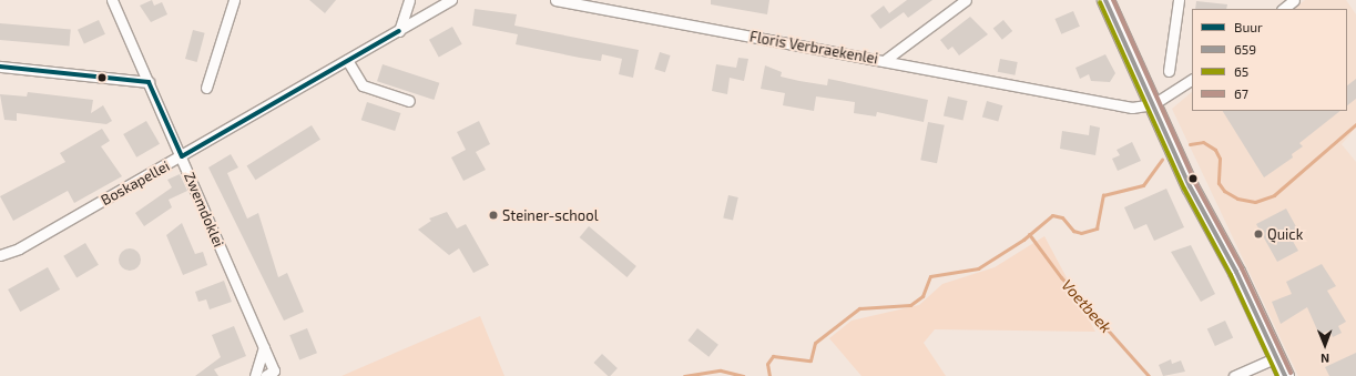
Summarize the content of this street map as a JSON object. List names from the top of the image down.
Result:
{
  "streets": {
    "street": ["Floris Verbraekenlei", "Boskapellei", "Zwemdoklei"]
  },
  "crossings": [
    ["Boskapellei", "Zwemdoklei"]
  ],
  "water": ["Voetbeek"],
  "places": ["Steiner-school", "Quick"],
  "lines": [
    "transit line 659",
    "transit line 67",
    "transit line 65",
    "transit line Buur"
  ],
  "legend": [
    "Buur",
    "659",
    "65",
    "67"
  ],
  "north": "bottom"
}
